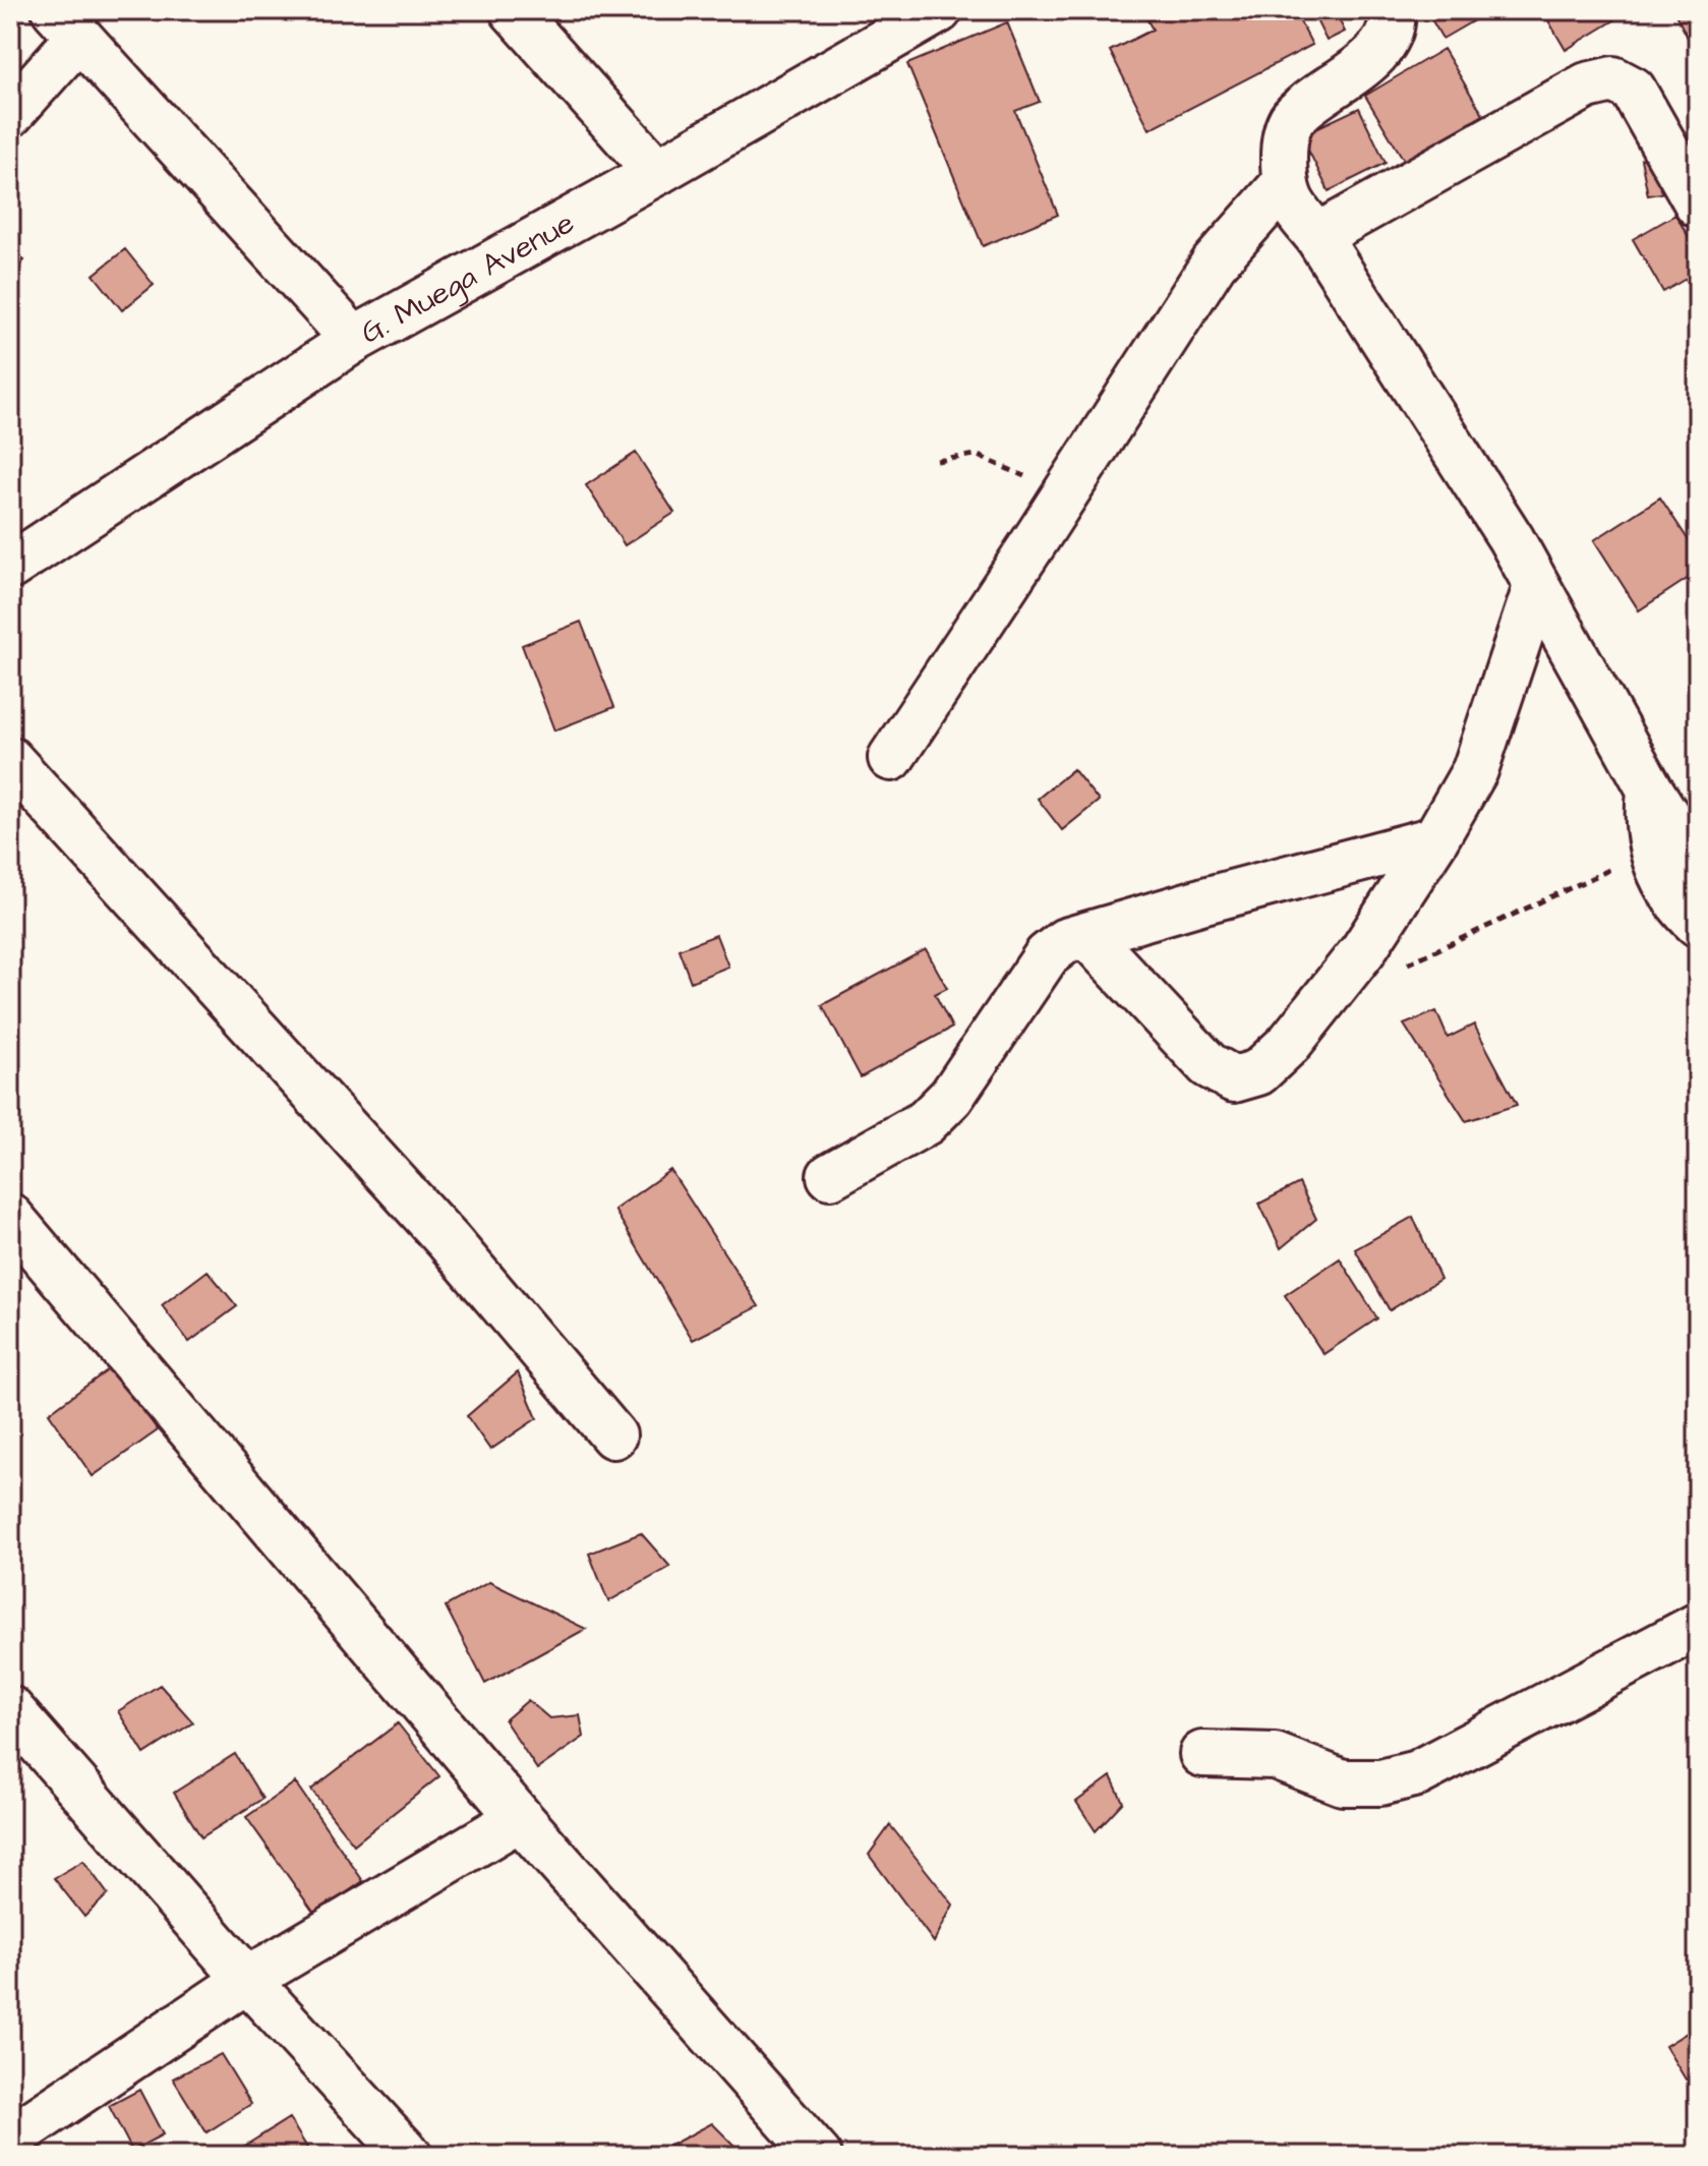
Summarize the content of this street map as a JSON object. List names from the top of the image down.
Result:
{
  "streets": {
    "street": ["G. Muega Avenue"]
  }
}
